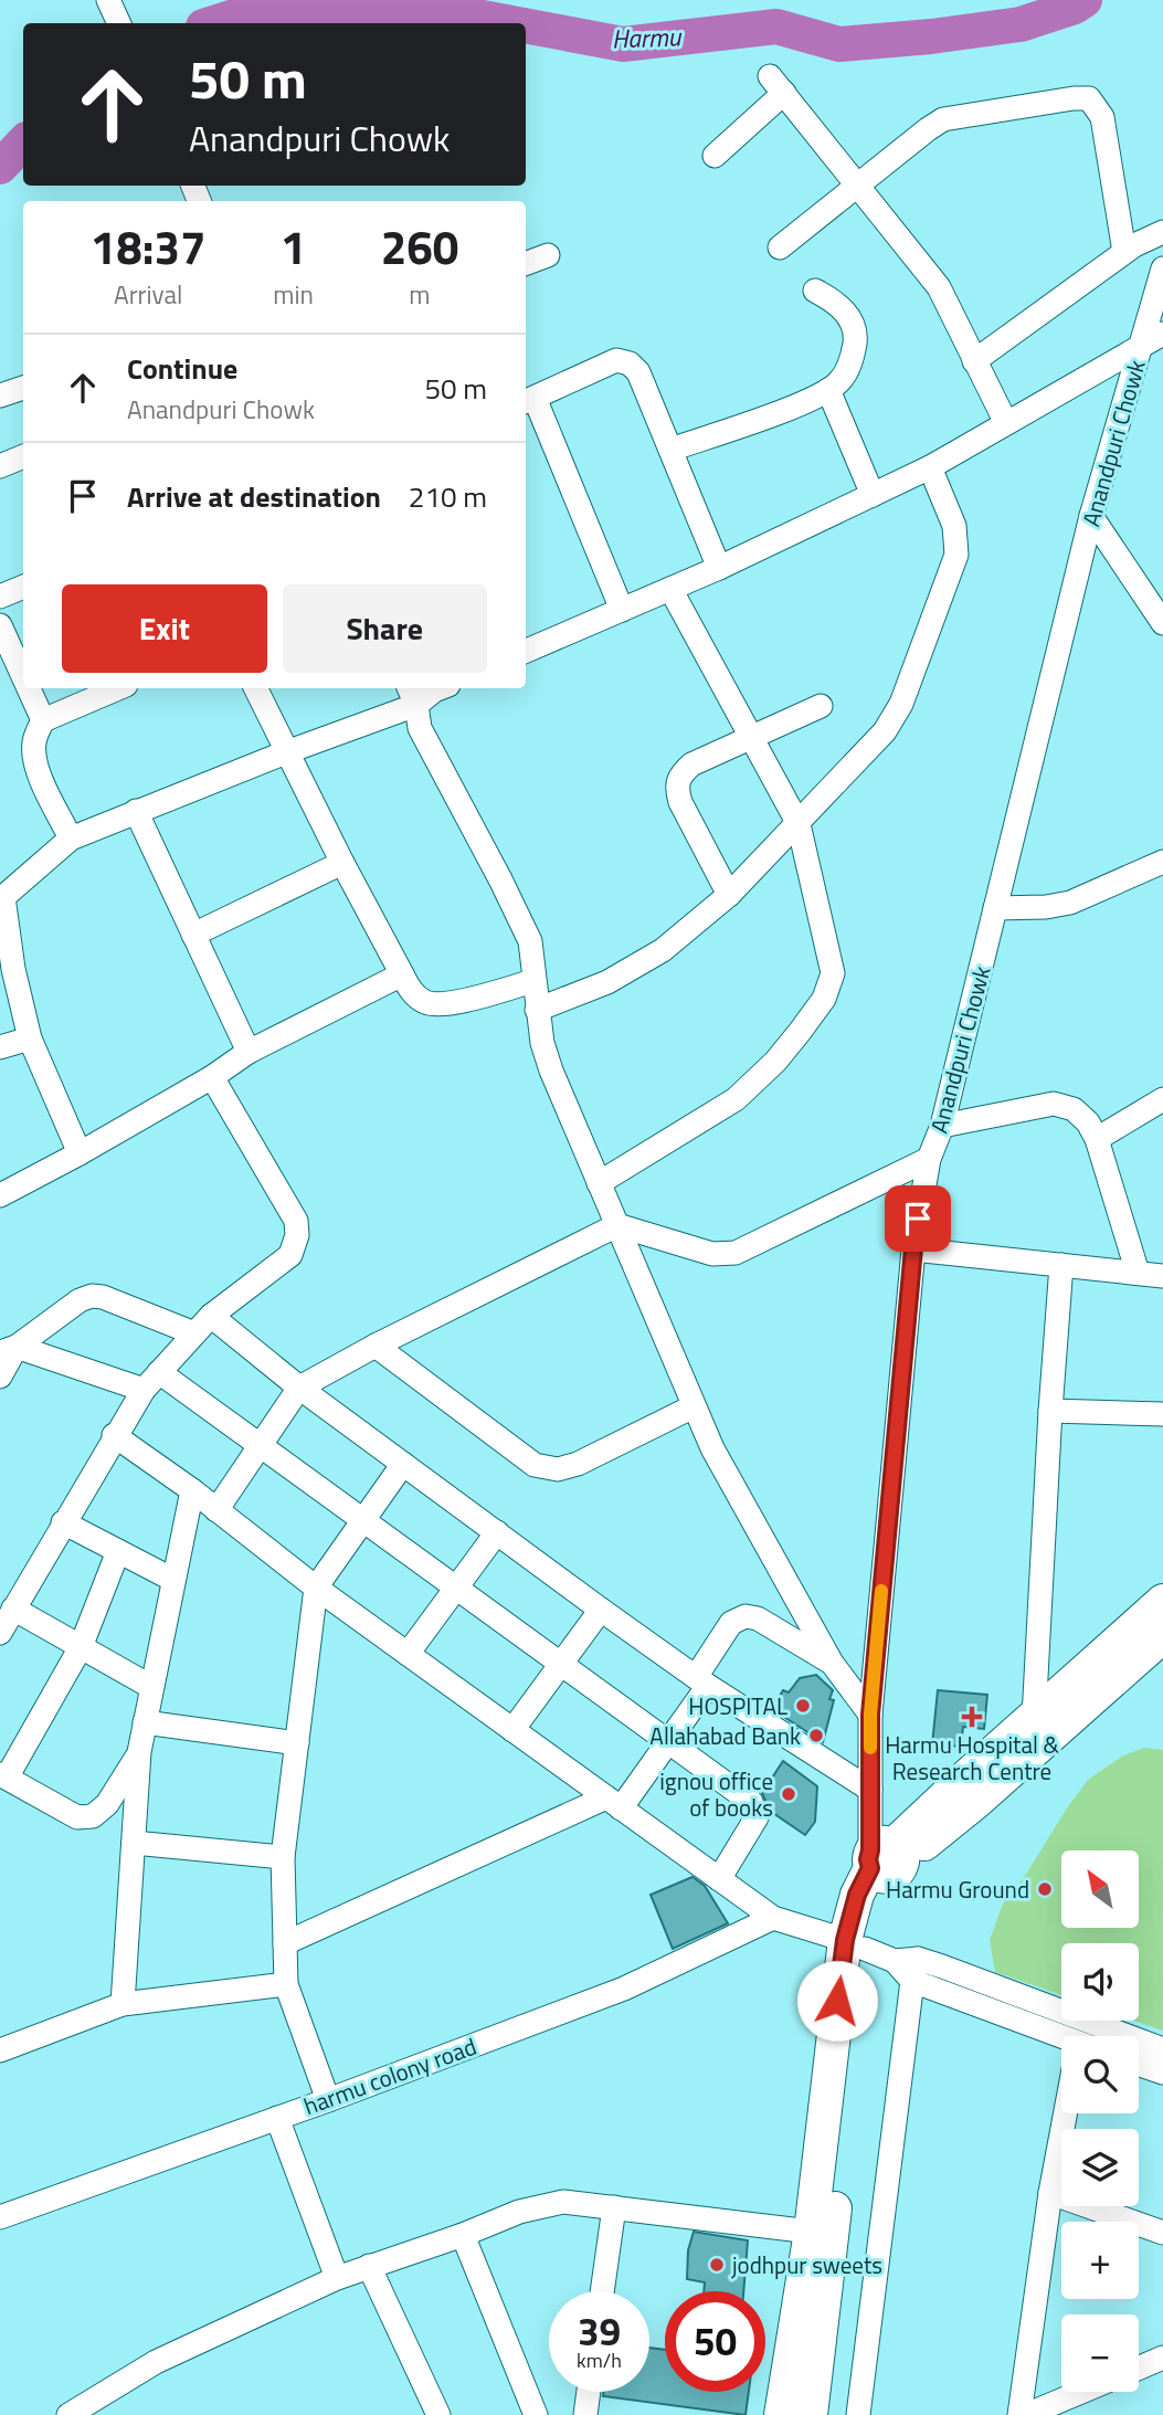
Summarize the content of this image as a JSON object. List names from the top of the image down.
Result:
{
  "streets": {
    "street": ["Anandpuri Chowk", "harmu colony road"]
  },
  "water": ["Harmu"],
  "places": {
    "other": [
      "HOSPITAL",
      "Allahabad Bank",
      "ignou office of books",
      "Harmu Ground",
      "jodhpur sweets"
    ],
    "health": ["Harmu Hospital & Research Centre"]
  },
  "north": "top left",
  "page": {
    "turn": ["50 m", "Anandpuri Chowk"],
    "eta": [
      "18:37",
      "Arrival",
      "1",
      "min",
      "260",
      "m"
    ],
    "list": [
      {
        "name": "Continue",
        "note": "Anandpuri Chowk",
        "value": "50 m"
      },
      {
        "name": "Arrive at destination",
        "value": "210 m"
      }
    ],
    "buttons": ["Exit", "Share"],
    "map_buttons": ["+", "−"],
    "speed": "39 km/h",
    "limit": "50"
  }
}
